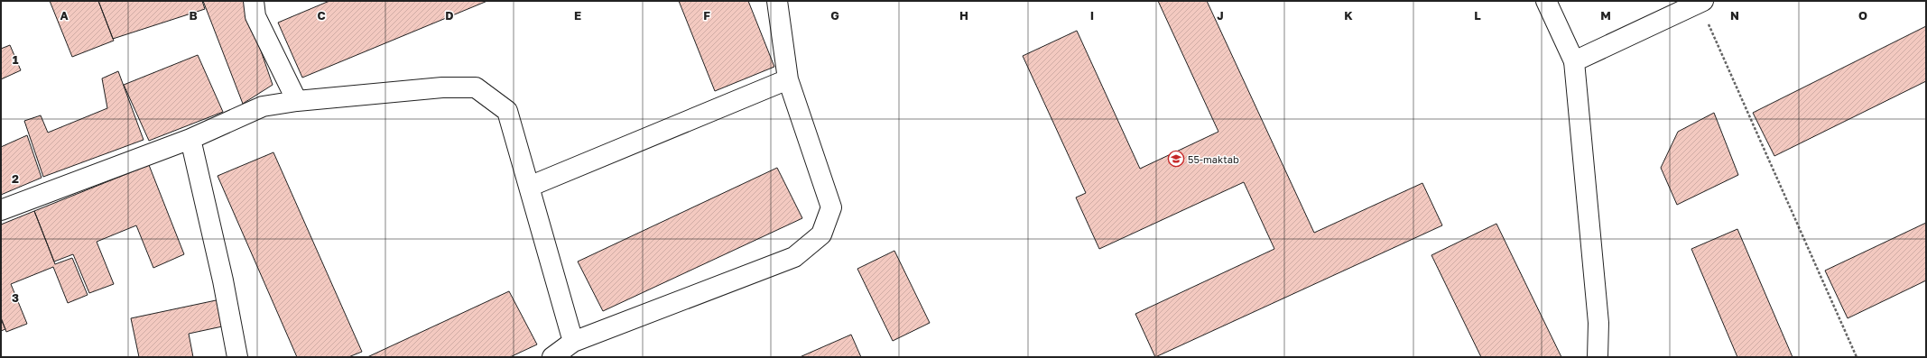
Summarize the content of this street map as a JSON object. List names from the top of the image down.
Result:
{
  "places": {
    "school or university": ["55-maktab"]
  },
  "grid": {
    "columns": [
      "A",
      "B",
      "C",
      "D",
      "E",
      "F",
      "G",
      "H",
      "I",
      "J",
      "K",
      "L",
      "M",
      "N",
      "O"
    ],
    "rows": ["1", "2", "3"]
  }
}
